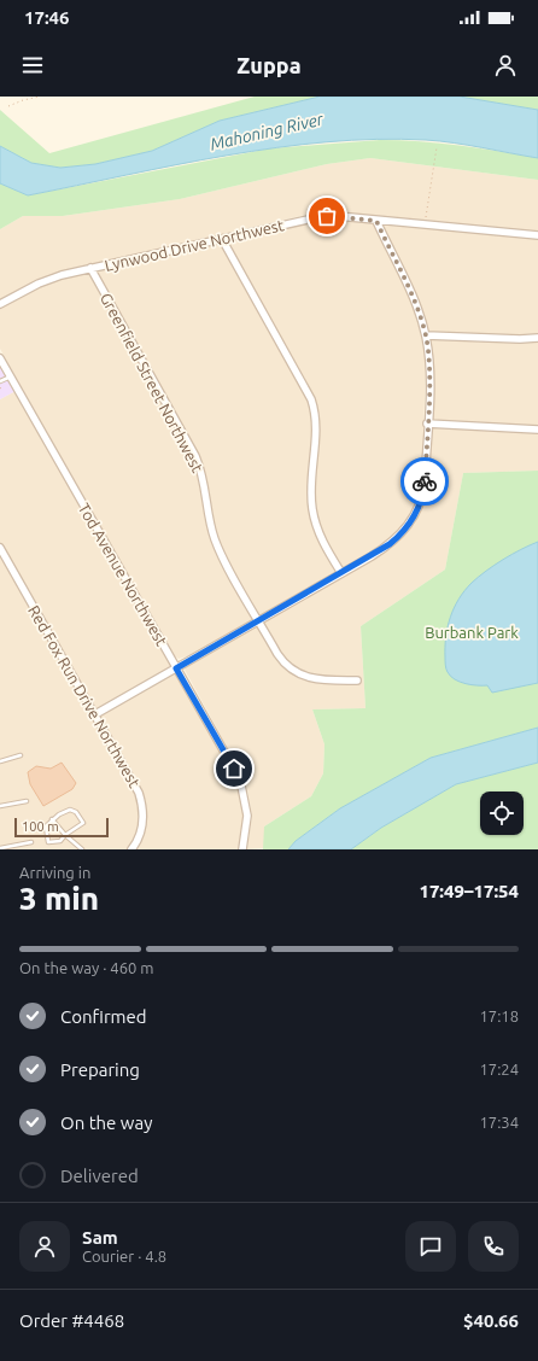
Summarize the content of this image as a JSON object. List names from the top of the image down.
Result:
{
  "streets": {
    "street": [
      "Lynwood Drive Northwest",
      "Greenfield Street Northwest",
      "Tod Avenue Northwest",
      "Red Fox Run Drive Northwest"
    ]
  },
  "crossings": [
    ["Lynwood Drive Northwest", "Greenfield Street Northwest"]
  ],
  "water": ["Mahoning River"],
  "parks": ["Burbank Park"],
  "scale_bar": "100 m",
  "page": {
    "status": "17:46",
    "header": "Zuppa",
    "scale": "100 m",
    "heading": ["3 min", "Arriving in", "17:49–17:54"],
    "panel": [
      "Sam",
      "Courier · 4.8",
      "Order #4468",
      "$40.66"
    ],
    "bar": "On the way · 460 m",
    "list": [
      ["Confirmed", "17:18"],
      ["Preparing", "17:24"],
      ["On the way", "17:34"],
      "Delivered"
    ]
  }
}
